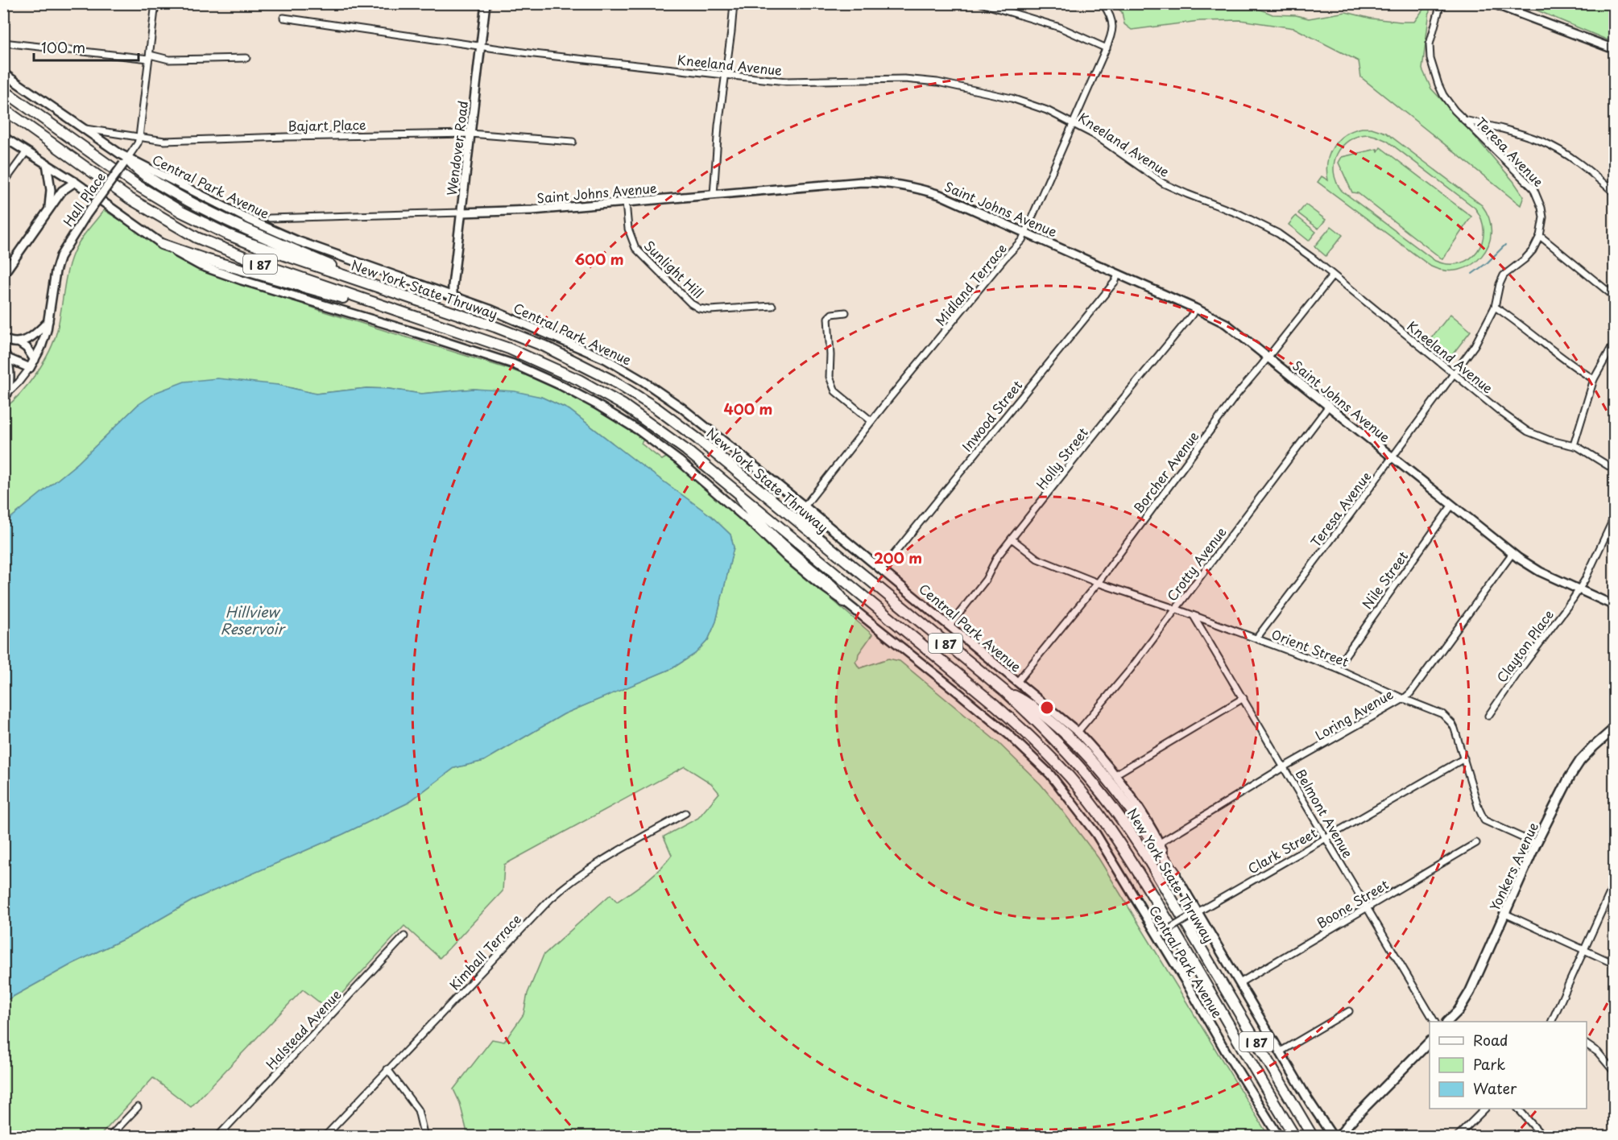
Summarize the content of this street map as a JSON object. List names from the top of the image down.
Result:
{
  "streets": {
    "highway": ["I 87", "New York State Thruway"],
    "main road": [
      "Wendover Road",
      "Central Park Avenue",
      "Saint Johns Avenue",
      "Hall Place",
      "Yonkers Avenue"
    ],
    "street": [
      "Kneeland Avenue",
      "Bajart Place",
      "Teresa Avenue",
      "Sunlight Hill",
      "Midland Terrace",
      "Inwood Street",
      "Holly Street",
      "Borcher Avenue",
      "Crotty Avenue",
      "Nile Street",
      "Clayton Place",
      "Orient Street",
      "Loring Avenue",
      "Belmont Avenue",
      "Clark Street",
      "Boone Street",
      "Kimball Terrace",
      "Halstead Avenue"
    ]
  },
  "crossings": [
    ["Kneeland Avenue", "Wendover Road"],
    ["Kneeland Avenue", "Teresa Avenue"],
    ["Kneeland Avenue", "Midland Terrace"],
    ["Kneeland Avenue", "Borcher Avenue"],
    ["Bajart Place", "Wendover Road"],
    ["Bajart Place", "Central Park Avenue"],
    ["Bajart Place", "Hall Place"],
    ["Wendover Road", "Central Park Avenue"],
    ["Wendover Road", "Saint Johns Avenue"],
    ["Teresa Avenue", "Saint Johns Avenue"],
    ["Teresa Avenue", "Orient Street"],
    ["Central Park Avenue", "Hall Place"],
    ["Central Park Avenue", "Midland Terrace"],
    ["Central Park Avenue", "Inwood Street"],
    ["Central Park Avenue", "Holly Street"],
    ["Central Park Avenue", "Borcher Avenue"],
    ["Central Park Avenue", "Crotty Avenue"],
    ["Central Park Avenue", "Loring Avenue"],
    ["Central Park Avenue", "Clark Street"],
    ["Central Park Avenue", "Boone Street"],
    ["Saint Johns Avenue", "Sunlight Hill"],
    ["Saint Johns Avenue", "Midland Terrace"],
    ["Saint Johns Avenue", "Inwood Street"],
    ["Saint Johns Avenue", "Holly Street"],
    ["Saint Johns Avenue", "Borcher Avenue"],
    ["Saint Johns Avenue", "Crotty Avenue"],
    ["Saint Johns Avenue", "Nile Street"],
    ["Saint Johns Avenue", "Clayton Place"],
    ["Saint Johns Avenue", "Loring Avenue"],
    ["Holly Street", "Orient Street"],
    ["Borcher Avenue", "Orient Street"],
    ["Crotty Avenue", "Orient Street"],
    ["Nile Street", "Orient Street"],
    ["Orient Street", "Loring Avenue"],
    ["Orient Street", "Belmont Avenue"],
    ["Orient Street", "Clark Street"],
    ["Orient Street", "Yonkers Avenue"],
    ["Loring Avenue", "Belmont Avenue"],
    ["Belmont Avenue", "Clark Street"],
    ["Belmont Avenue", "Boone Street"]
  ],
  "water": ["Hillview Reservoir"],
  "legend": ["Road", "Park", "Water"],
  "scale_bar": "100 m",
  "rings": ["600 m", "400 m", "200 m"]
}
